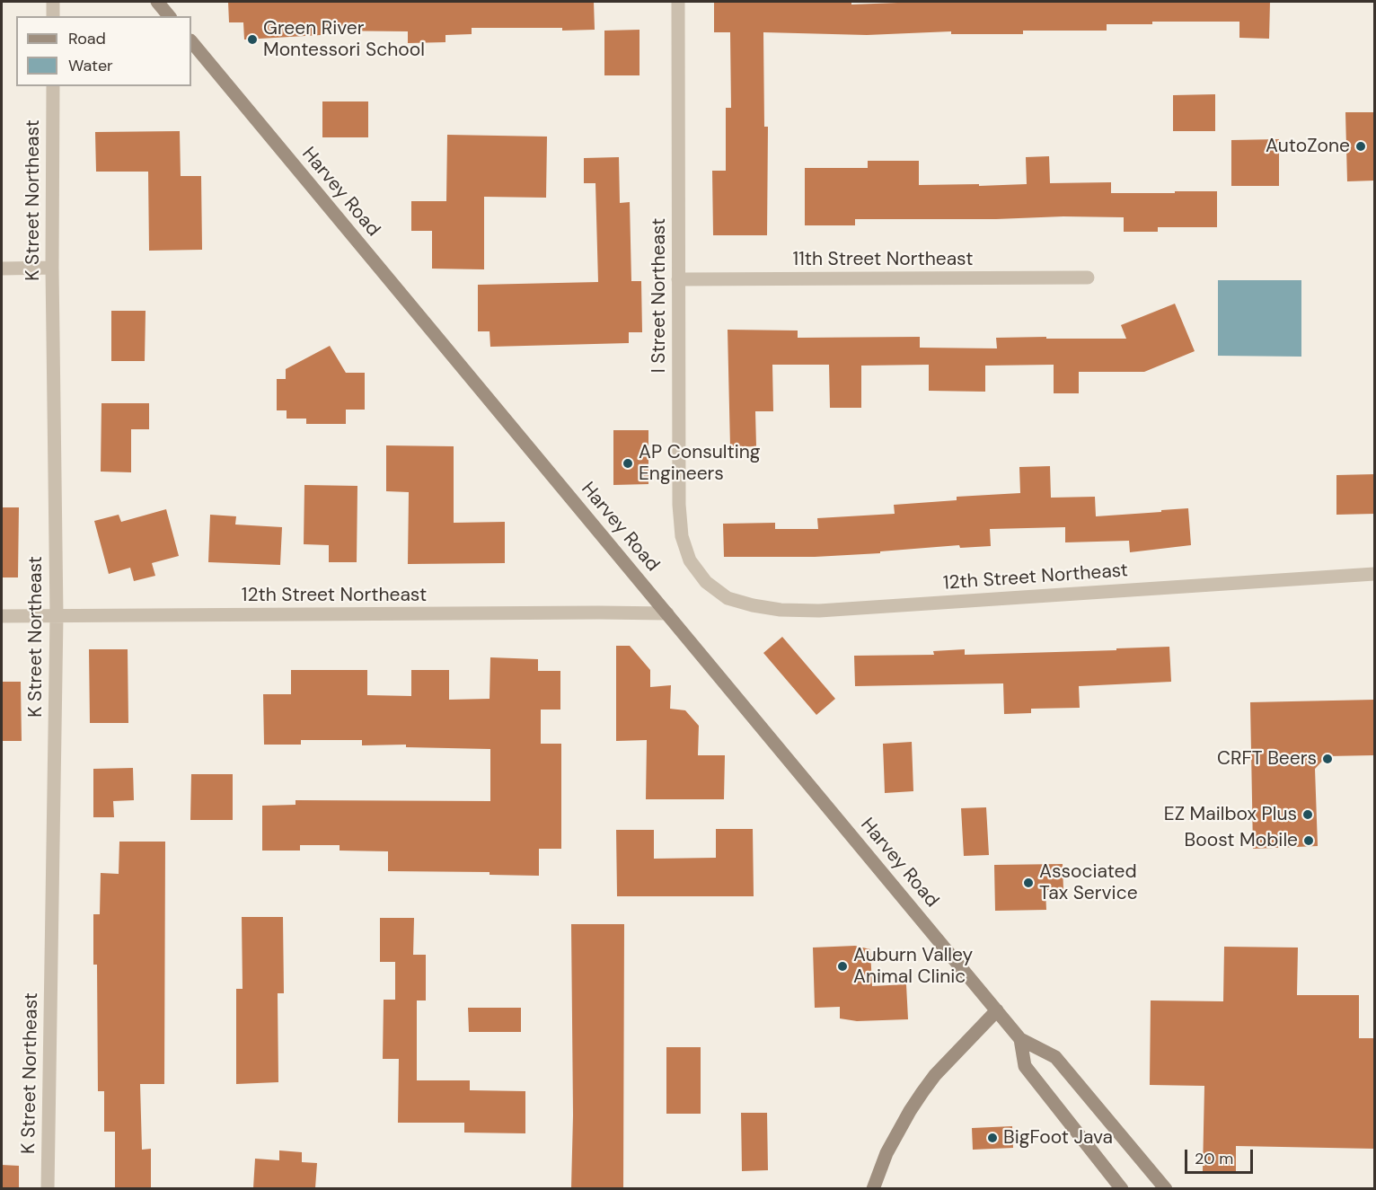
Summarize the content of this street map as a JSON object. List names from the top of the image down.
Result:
{
  "streets": {
    "main road": ["Harvey Road"],
    "street": [
      "K Street Northeast",
      "11th Street Northeast",
      "I Street Northeast",
      "12th Street Northeast"
    ]
  },
  "crossings": [
    ["Harvey Road", "12th Street Northeast"],
    ["K Street Northeast", "12th Street Northeast"],
    ["11th Street Northeast", "I Street Northeast"],
    ["I Street Northeast", "12th Street Northeast"]
  ],
  "places": [
    "Green River Montessori School",
    "AutoZone",
    "AP Consulting Engineers",
    "CRFT Beers",
    "EZ Mailbox Plus",
    "Boost Mobile",
    "Associated Tax Service",
    "Auburn Valley Animal Clinic",
    "BigFoot Java"
  ],
  "legend": ["Road", "Water"],
  "scale_bar": "20 m"
}
